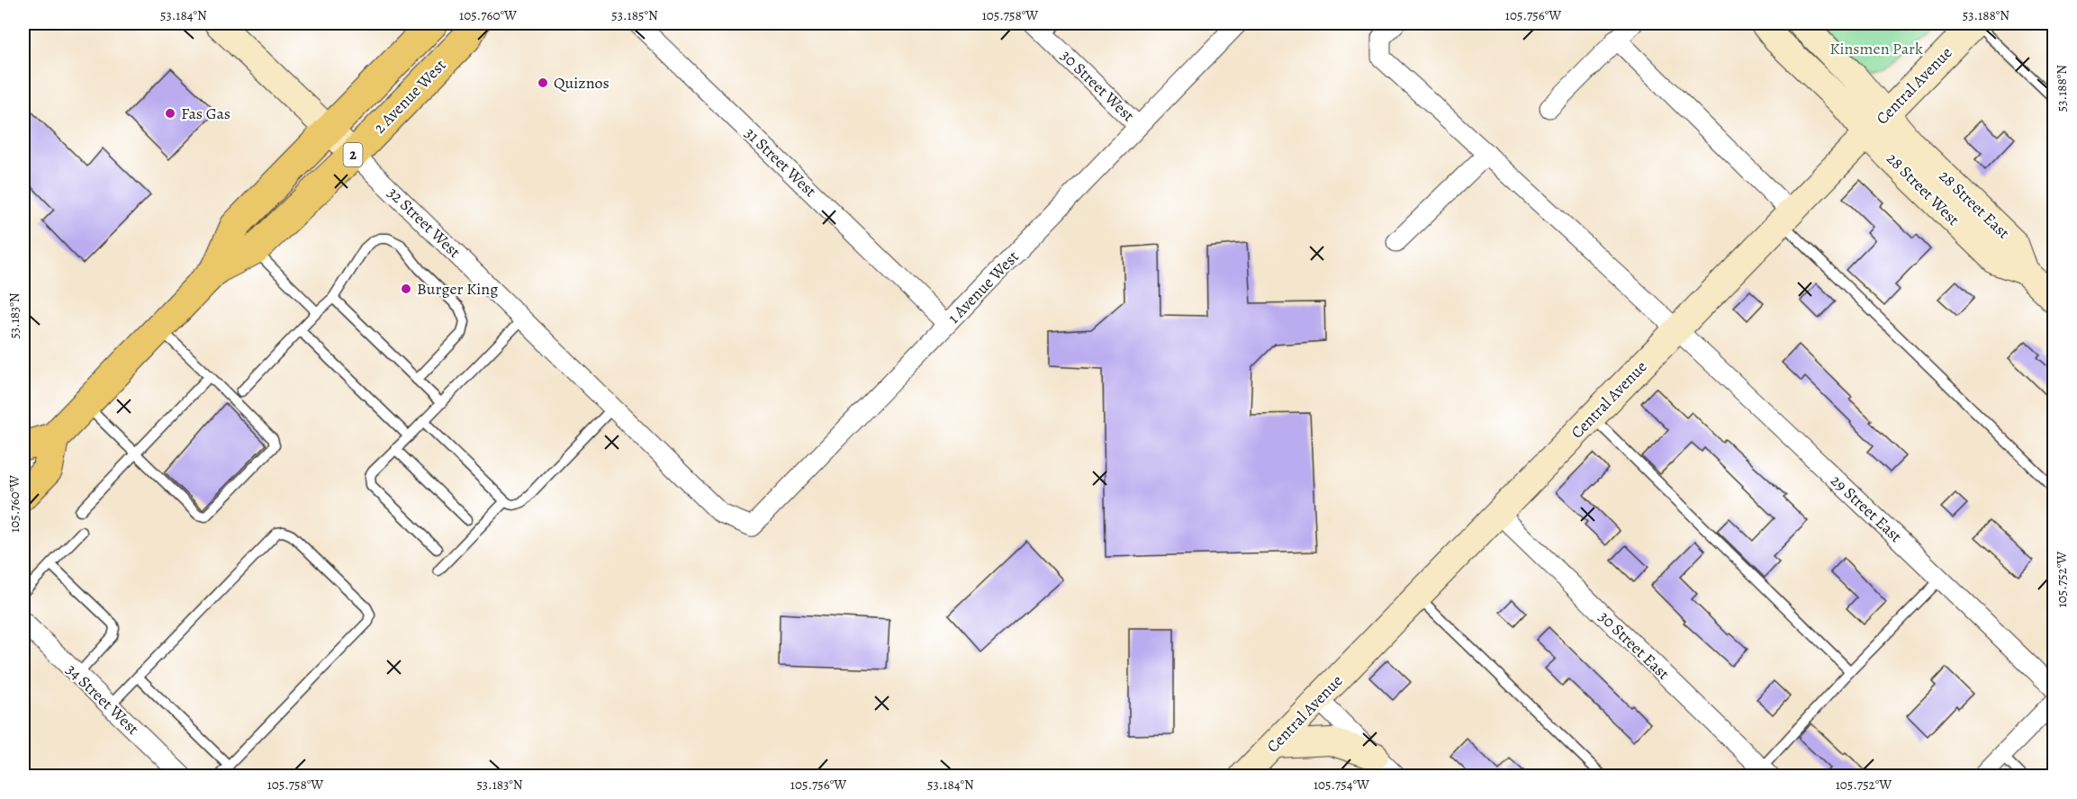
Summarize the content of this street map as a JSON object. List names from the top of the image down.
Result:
{
  "streets": {
    "highway": ["2 Avenue West", "2"],
    "street": [
      "30 Street West",
      "Central Avenue",
      "31 Street West",
      "28 Street West",
      "28 Street East",
      "32 Street West",
      "1 Avenue West",
      "29 Street East",
      "30 Street East",
      "34 Street West"
    ]
  },
  "crossings": [
    ["30 Street West", "1 Avenue West"],
    ["Central Avenue", "28 Street West"],
    ["Central Avenue", "28 Street East"],
    ["Central Avenue", "29 Street East"],
    ["Central Avenue", "30 Street East"],
    ["2 Avenue West", "32 Street West"],
    ["31 Street West", "1 Avenue West"],
    ["28 Street West", "28 Street East"],
    ["32 Street West", "1 Avenue West"]
  ],
  "parks": ["Kinsmen Park"],
  "places": ["Quiznos", "Fas Gas", "Burger King"],
  "coordinates": [
    "53.184°N",
    "105.760°W",
    "53.185°N",
    "105.758°W",
    "105.756°W",
    "53.188°N",
    "53.183°N",
    "105.752°W",
    "105.754°W"
  ]
}
